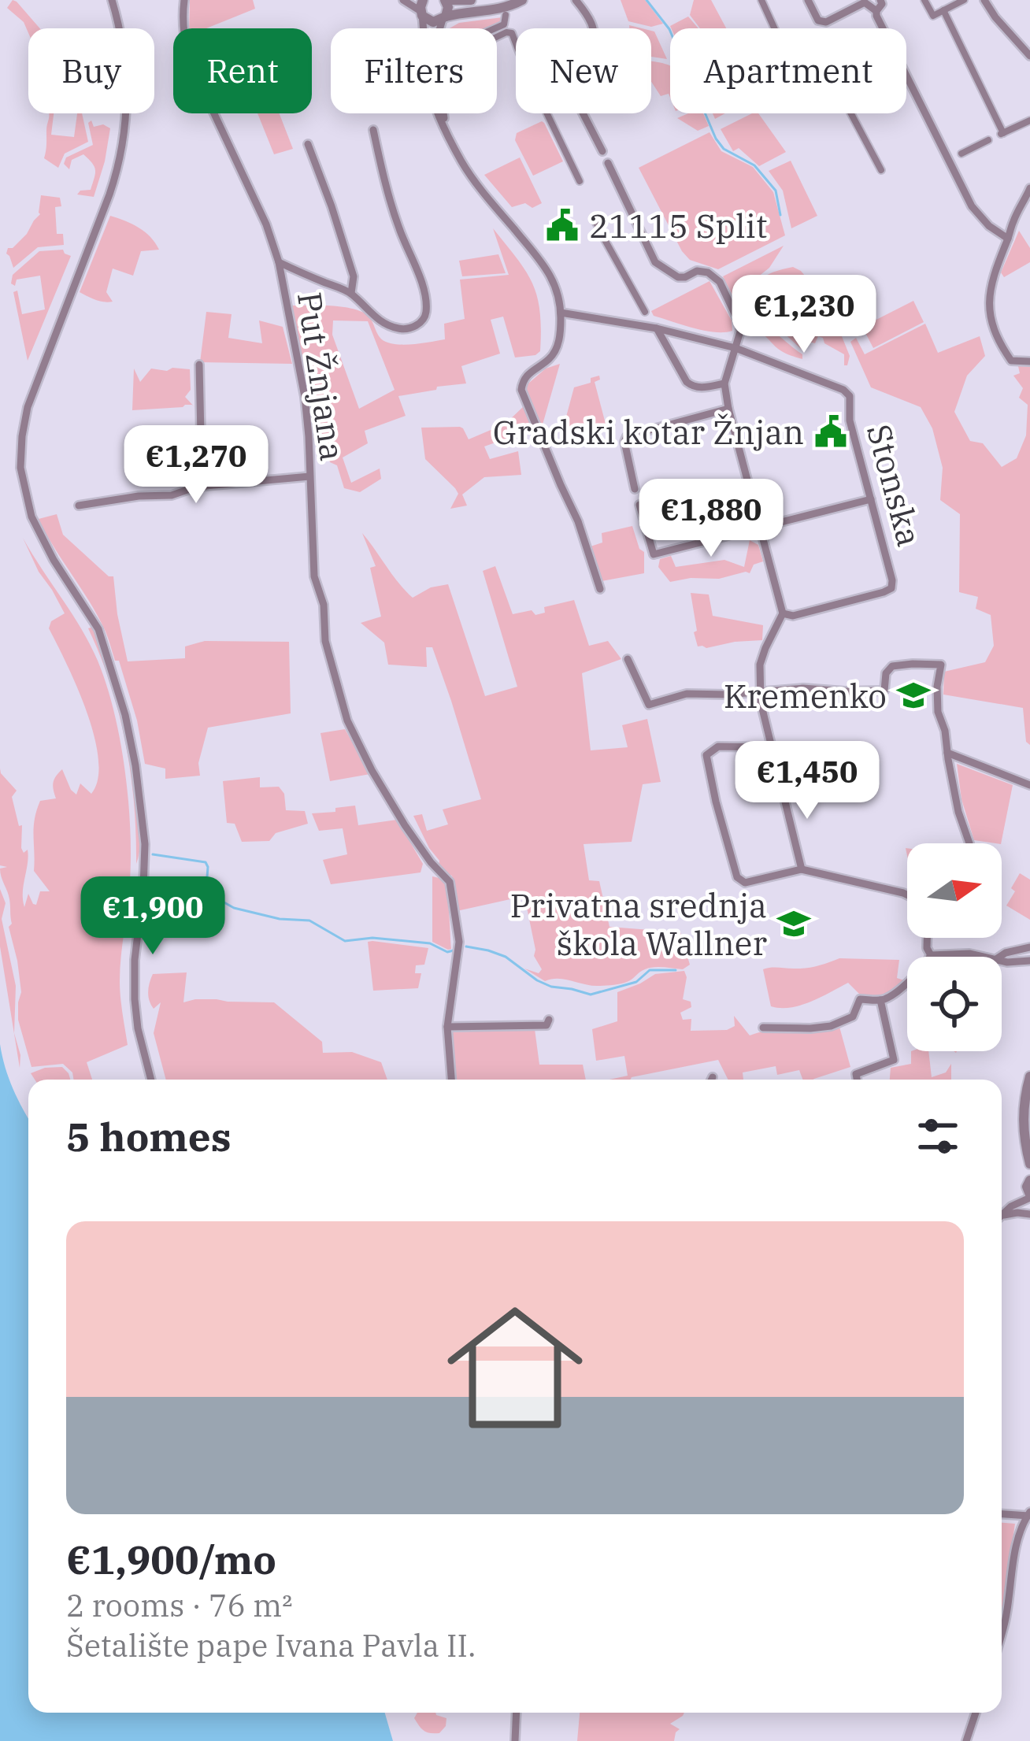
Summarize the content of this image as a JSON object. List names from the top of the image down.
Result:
{
  "streets": {
    "street": ["Put Žnjana", "Stonska"]
  },
  "places": {
    "public building": ["21115 Split", "Gradski kotar Žnjan"],
    "school or university": ["Kremenko", "Privatna srednja škola Wallner"]
  },
  "north": "right",
  "page": {
    "chip": [
      "Buy",
      "Rent",
      "Filters",
      "New",
      "Apartment"
    ],
    "price": [
      "€1,230",
      "€1,270",
      "€1,880",
      "€1,450",
      "€1,900"
    ],
    "heading": "5 homes",
    "list": [
      {
        "name": "€1,900/mo",
        "note": "2 rooms · 76 m² · Šetalište pape Ivana Pavla II."
      }
    ]
  }
}
